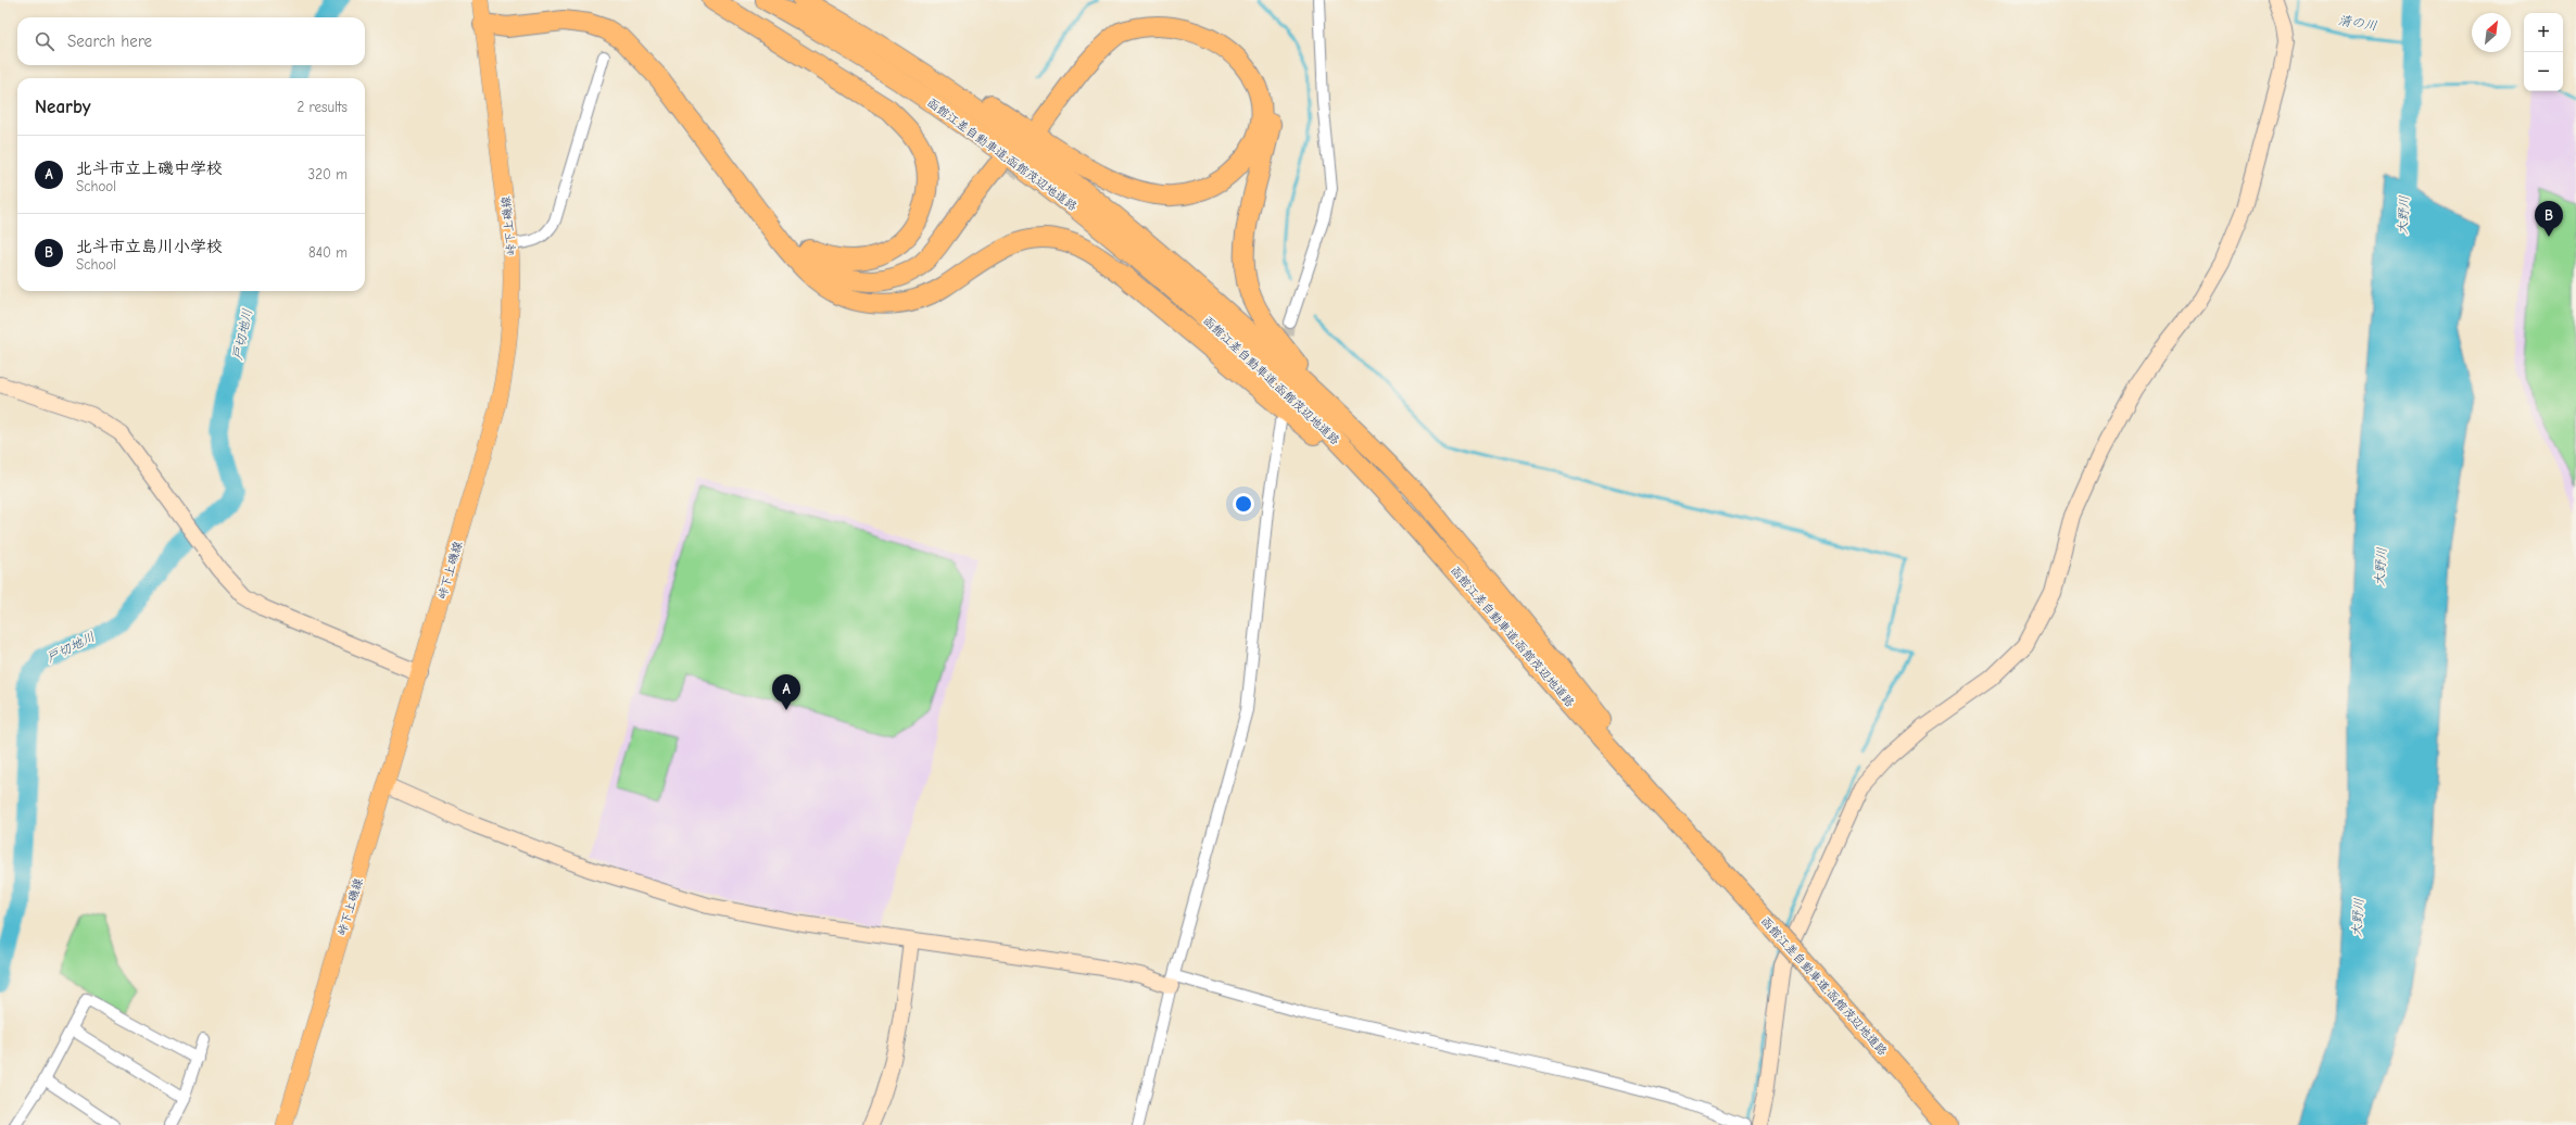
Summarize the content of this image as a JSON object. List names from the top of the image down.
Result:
{
  "streets": {
    "highway": ["函館江差自動車道;函館茂辺地道路"],
    "main road": ["峠下上磯線"]
  },
  "water": ["清の川", "大野川", "戸切地川"],
  "north": "top right",
  "page": {
    "map_buttons": ["+", "−"],
    "search": "Search here",
    "heading": ["Nearby", "2 results"],
    "list": [
      {
        "mark": "A",
        "name": "北斗市立上磯中学校",
        "note": "School",
        "value": "320 m"
      },
      {
        "mark": "B",
        "name": "北斗市立島川小学校",
        "note": "School",
        "value": "840 m"
      }
    ],
    "pins": ["B", "A"]
  }
}
